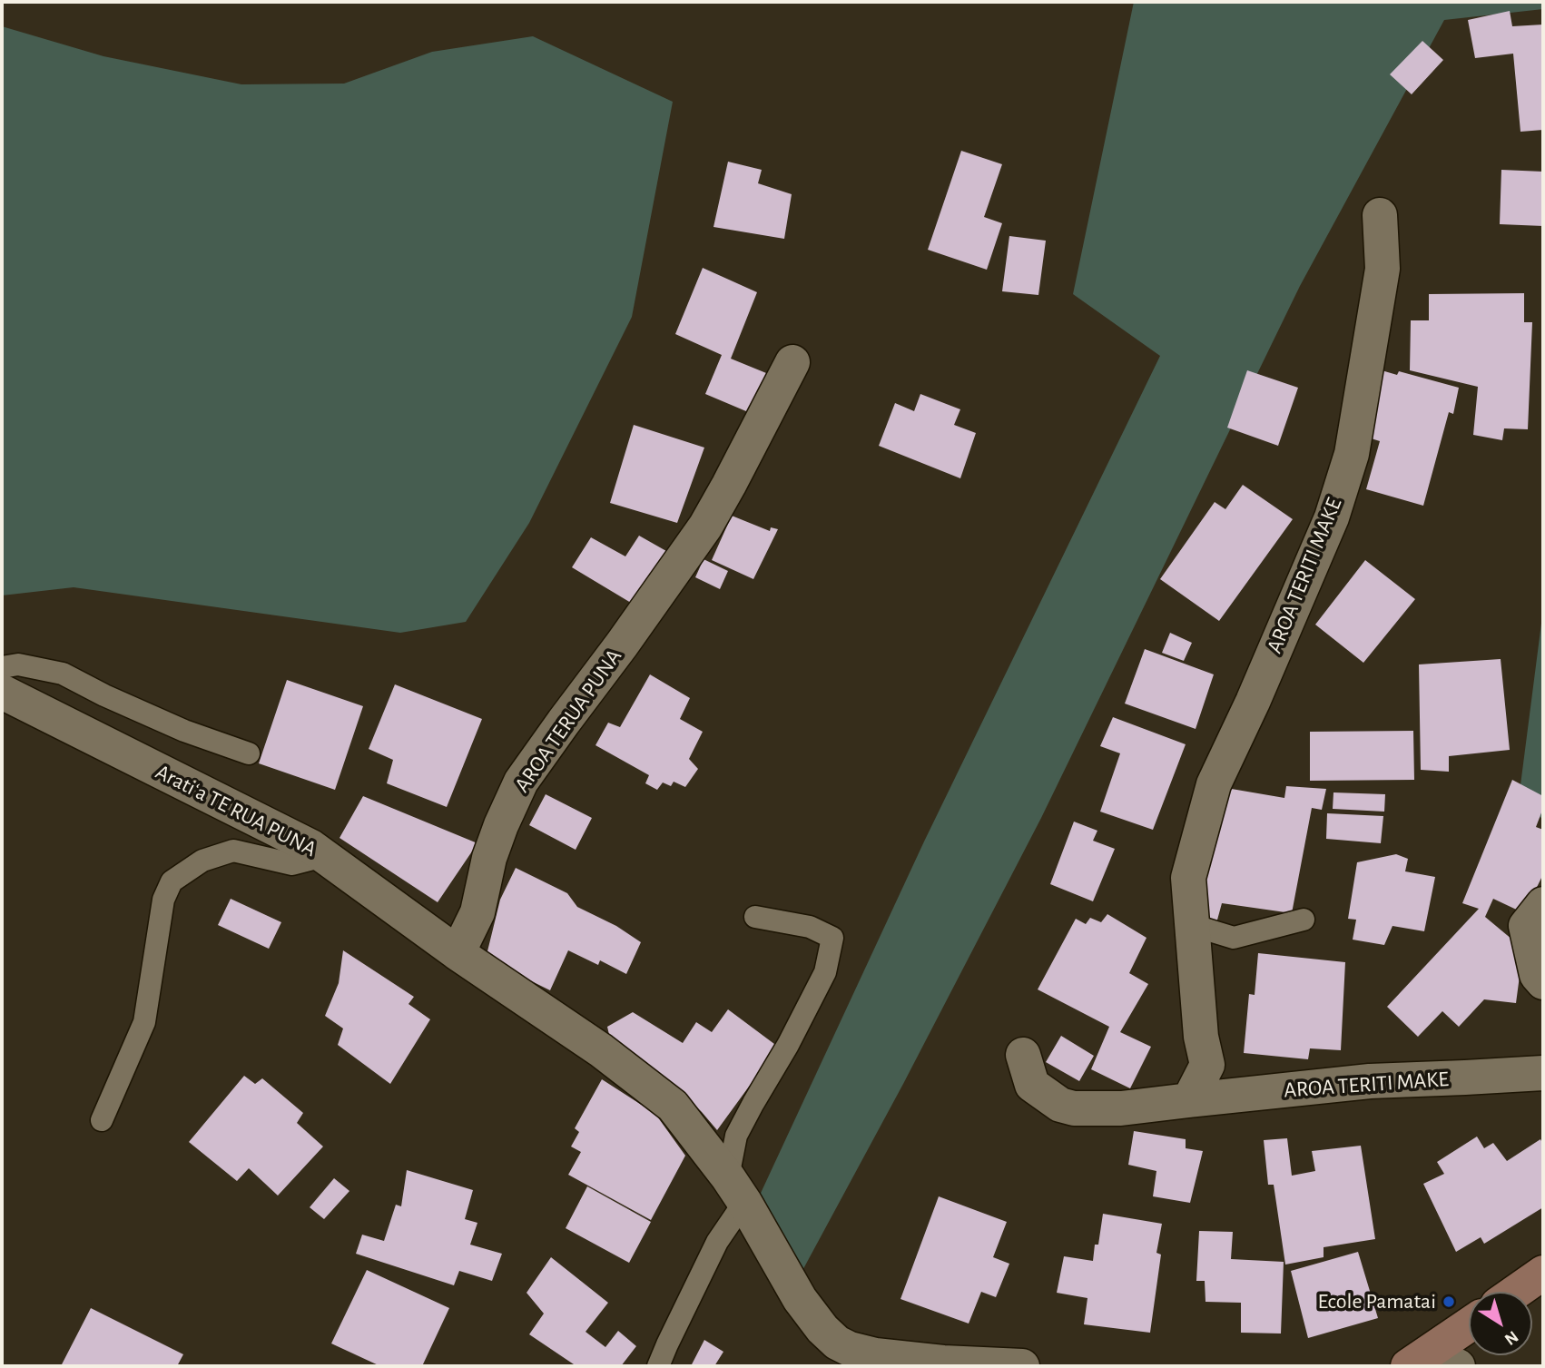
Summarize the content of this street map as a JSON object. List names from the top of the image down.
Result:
{
  "streets": {
    "street": ["AROA TERITI MAKE", "AROA TERUA PUNA", "Aratiʻa TE RUA PUNA"]
  },
  "crossings": [
    ["AROA TERUA PUNA", "Aratiʻa TE RUA PUNA"]
  ],
  "places": ["Ecole Pamatai"],
  "north": "bottom right"
}
